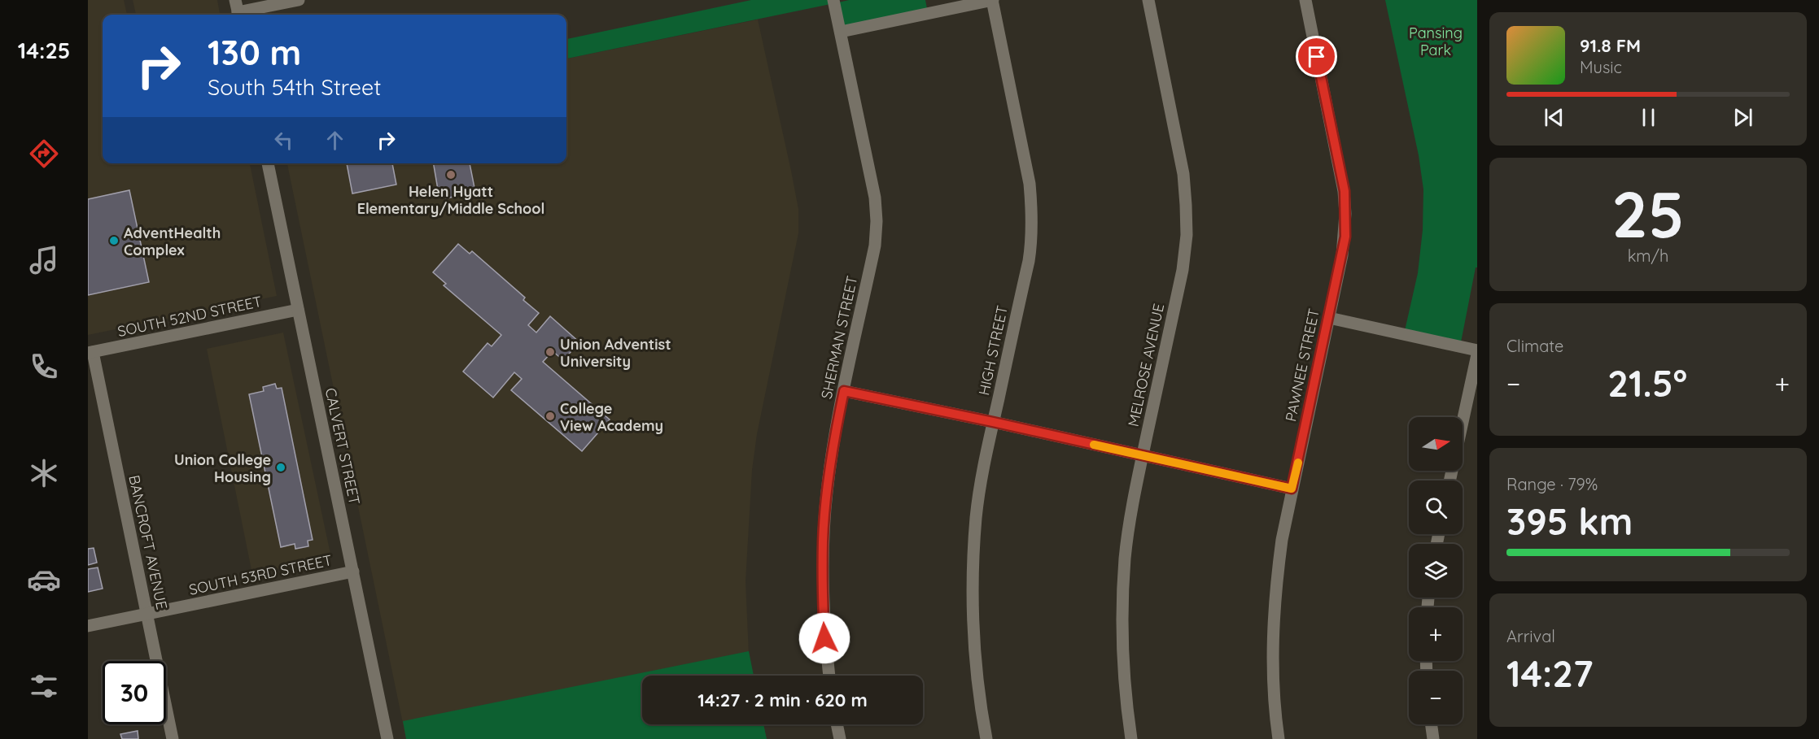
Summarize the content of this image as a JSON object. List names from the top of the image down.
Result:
{
  "streets": {
    "street": [
      "SOUTH 52ND STREET",
      "SHERMAN STREET",
      "HIGH STREET",
      "MELROSE AVENUE",
      "PAWNEE STREET",
      "CALVERT STREET",
      "BANCROFT AVENUE",
      "SOUTH 53RD STREET"
    ]
  },
  "crossings": [
    ["SOUTH 52ND STREET", "CALVERT STREET"],
    ["SOUTH 52ND STREET", "BANCROFT AVENUE"],
    ["CALVERT STREET", "SOUTH 53RD STREET"],
    ["BANCROFT AVENUE", "SOUTH 53RD STREET"]
  ],
  "parks": ["Pansing Park"],
  "places": [
    "Helen Hyatt Elementary/Middle School",
    "AdventHealth Complex",
    "Union Adventist University",
    "College View Academy",
    "Union College Housing"
  ],
  "north": "right",
  "page": {
    "tabs": "14:25",
    "turn": ["130 m", "South 54th Street"],
    "song": ["91.8 FM", "Music"],
    "tile": [
      ["25", "km/h"],
      "Climate",
      ["Range · 79%", "395 km"],
      ["Arrival", "14:27"]
    ],
    "heat": ["−", "21.5°", "+"],
    "map_buttons": ["+", "−"],
    "limit": "30",
    "trip": "14:27 · 2 min · 620 m"
  }
}
